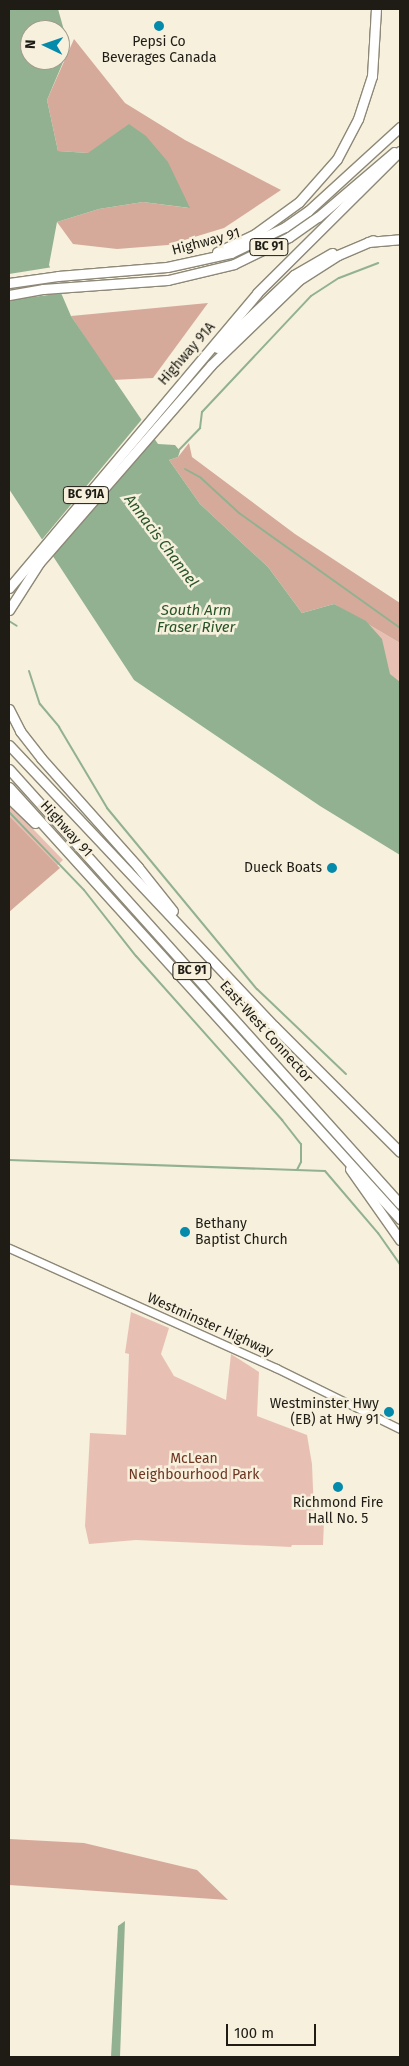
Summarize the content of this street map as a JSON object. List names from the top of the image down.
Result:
{
  "streets": {
    "highway": [
      "Highway 91",
      "BC 91",
      "Highway 91A",
      "BC 91A",
      "East-West Connector"
    ],
    "main road": ["Westminster Highway"]
  },
  "crossings": [
    ["Highway 91", "East-West Connector"]
  ],
  "water": ["Annacis Channel", "South Arm Fraser River"],
  "parks": ["McLean Neighbourhood Park"],
  "places": [
    "Pepsi Co Beverages Canada",
    "Dueck Boats",
    "Bethany Baptist Church",
    "Westminster Hwy (EB) at Hwy 91",
    "Richmond Fire Hall No. 5"
  ],
  "scale_bar": "100 m",
  "north": "left"
}
